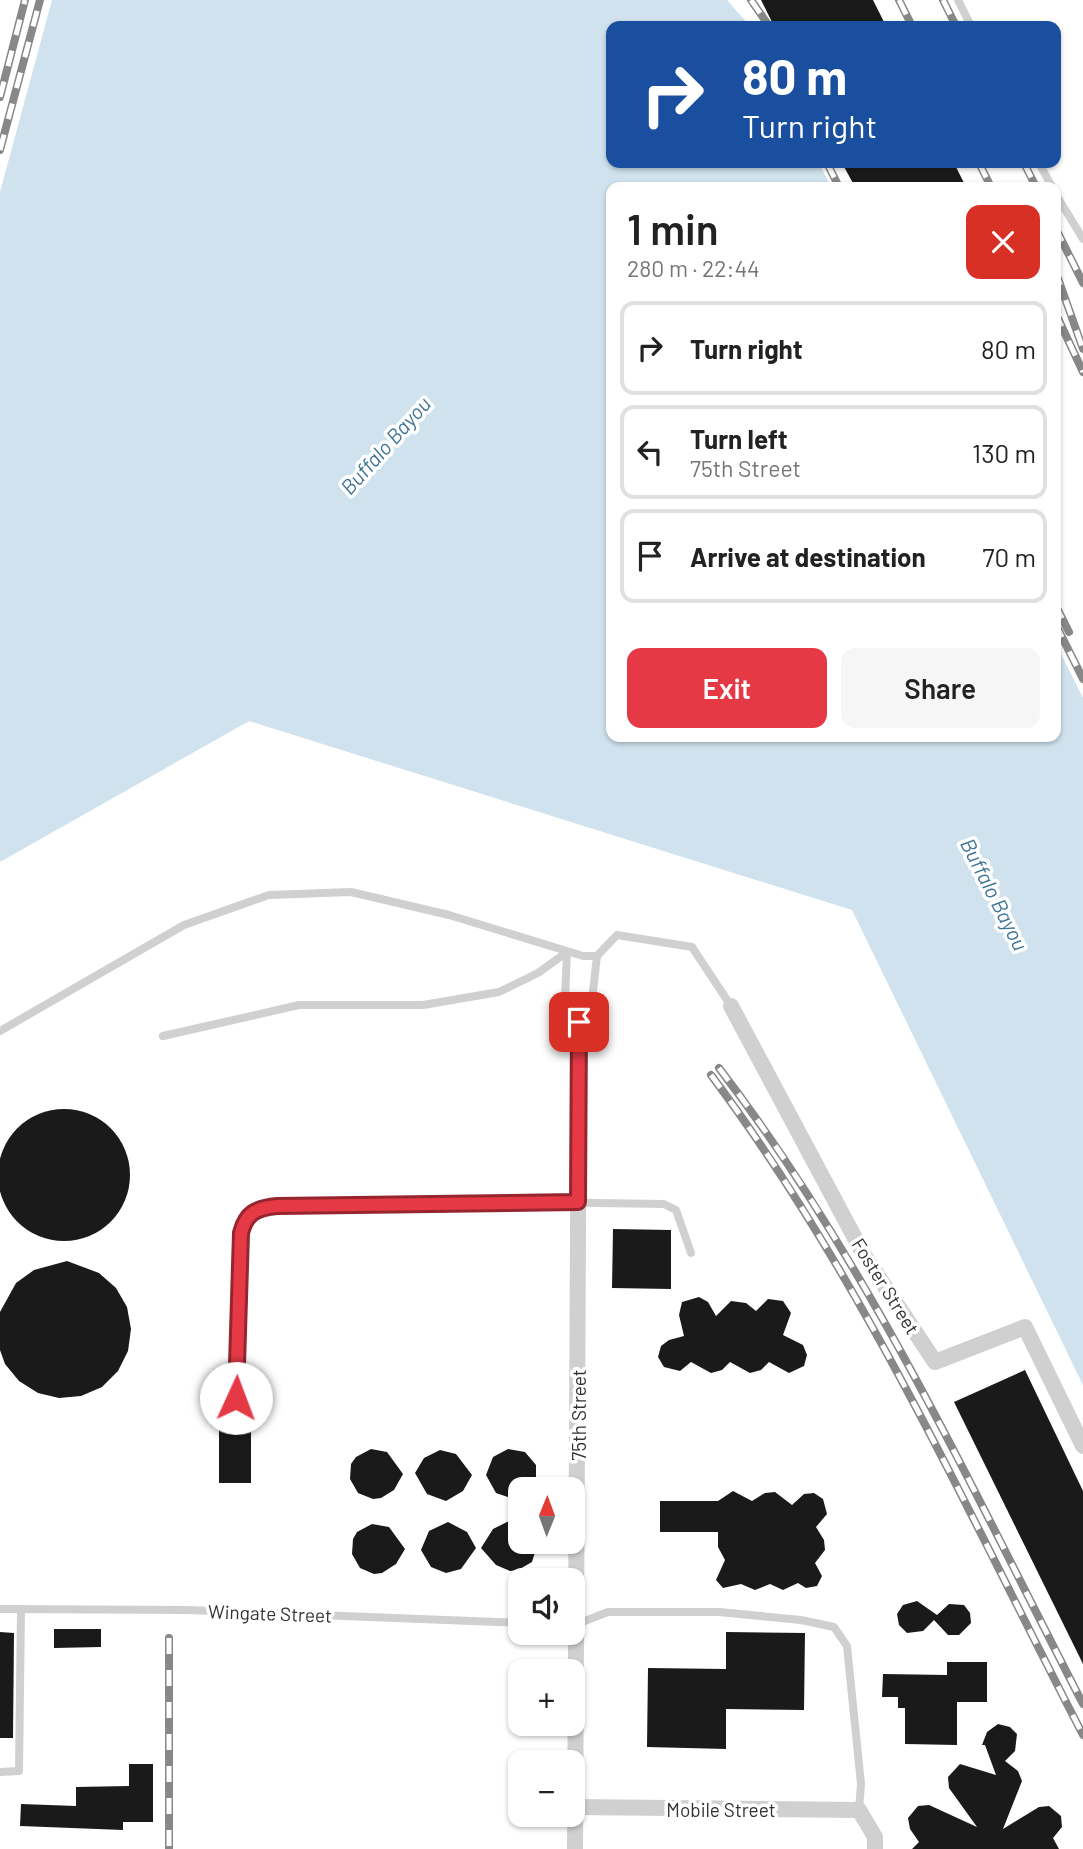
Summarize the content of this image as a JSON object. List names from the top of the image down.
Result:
{
  "streets": {
    "street": ["Foster Street", "75th Street", "Mobile Street"],
    "lane": ["Wingate Street"]
  },
  "water": ["Buffalo Bayou"],
  "north": "top",
  "page": {
    "turn": ["80 m", "Turn right"],
    "heading": ["1 min", "280 m · 22:44"],
    "list": [
      {
        "name": "Turn right",
        "value": "80 m"
      },
      {
        "name": "Turn left",
        "note": "75th Street",
        "value": "130 m"
      },
      {
        "name": "Arrive at destination",
        "value": "70 m"
      }
    ],
    "buttons": ["Exit", "Share"],
    "map_buttons": ["+", "−"]
  }
}
